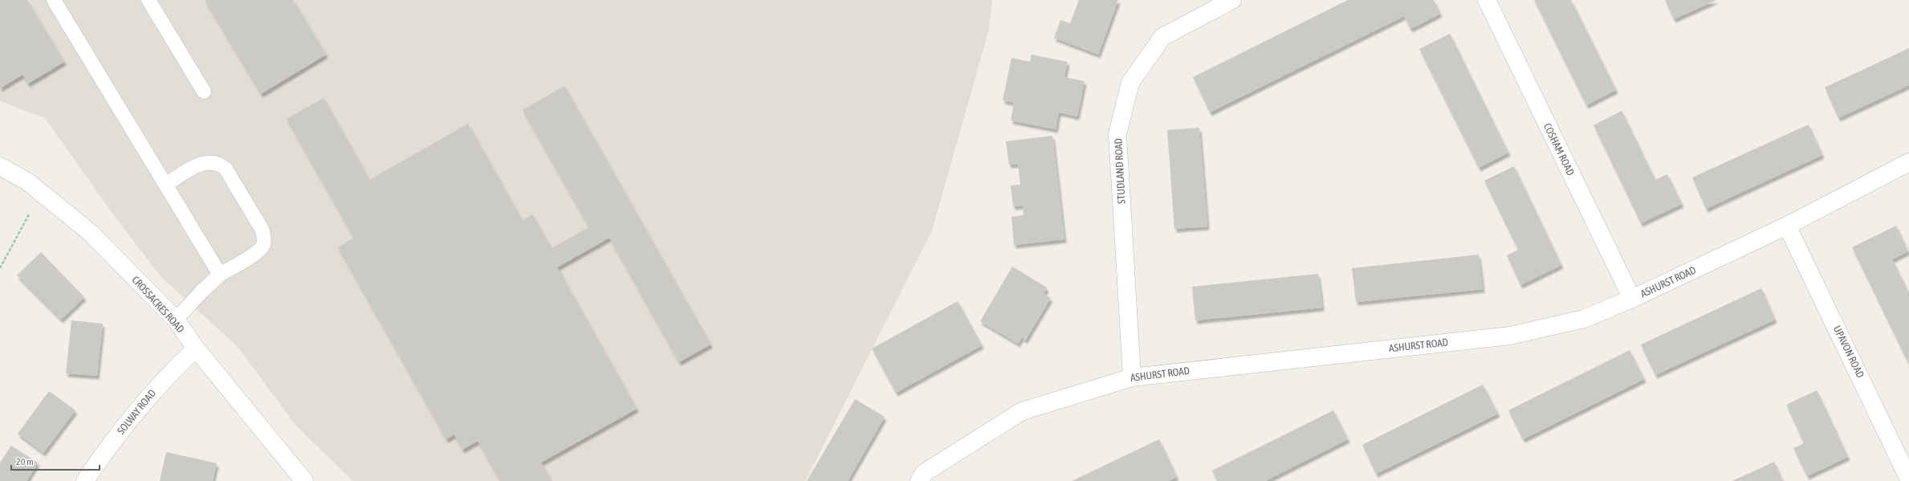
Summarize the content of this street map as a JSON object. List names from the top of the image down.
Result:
{
  "streets": {
    "street": [
      "COSHAM ROAD",
      "STUDLAND ROAD",
      "ASHURST ROAD",
      "CROSSACRES ROAD",
      "UPAVON ROAD",
      "SOLWAY ROAD"
    ]
  },
  "crossings": [
    ["COSHAM ROAD", "ASHURST ROAD"],
    ["STUDLAND ROAD", "ASHURST ROAD"],
    ["ASHURST ROAD", "UPAVON ROAD"],
    ["CROSSACRES ROAD", "SOLWAY ROAD"]
  ],
  "scale_bar": "20 m"
}
